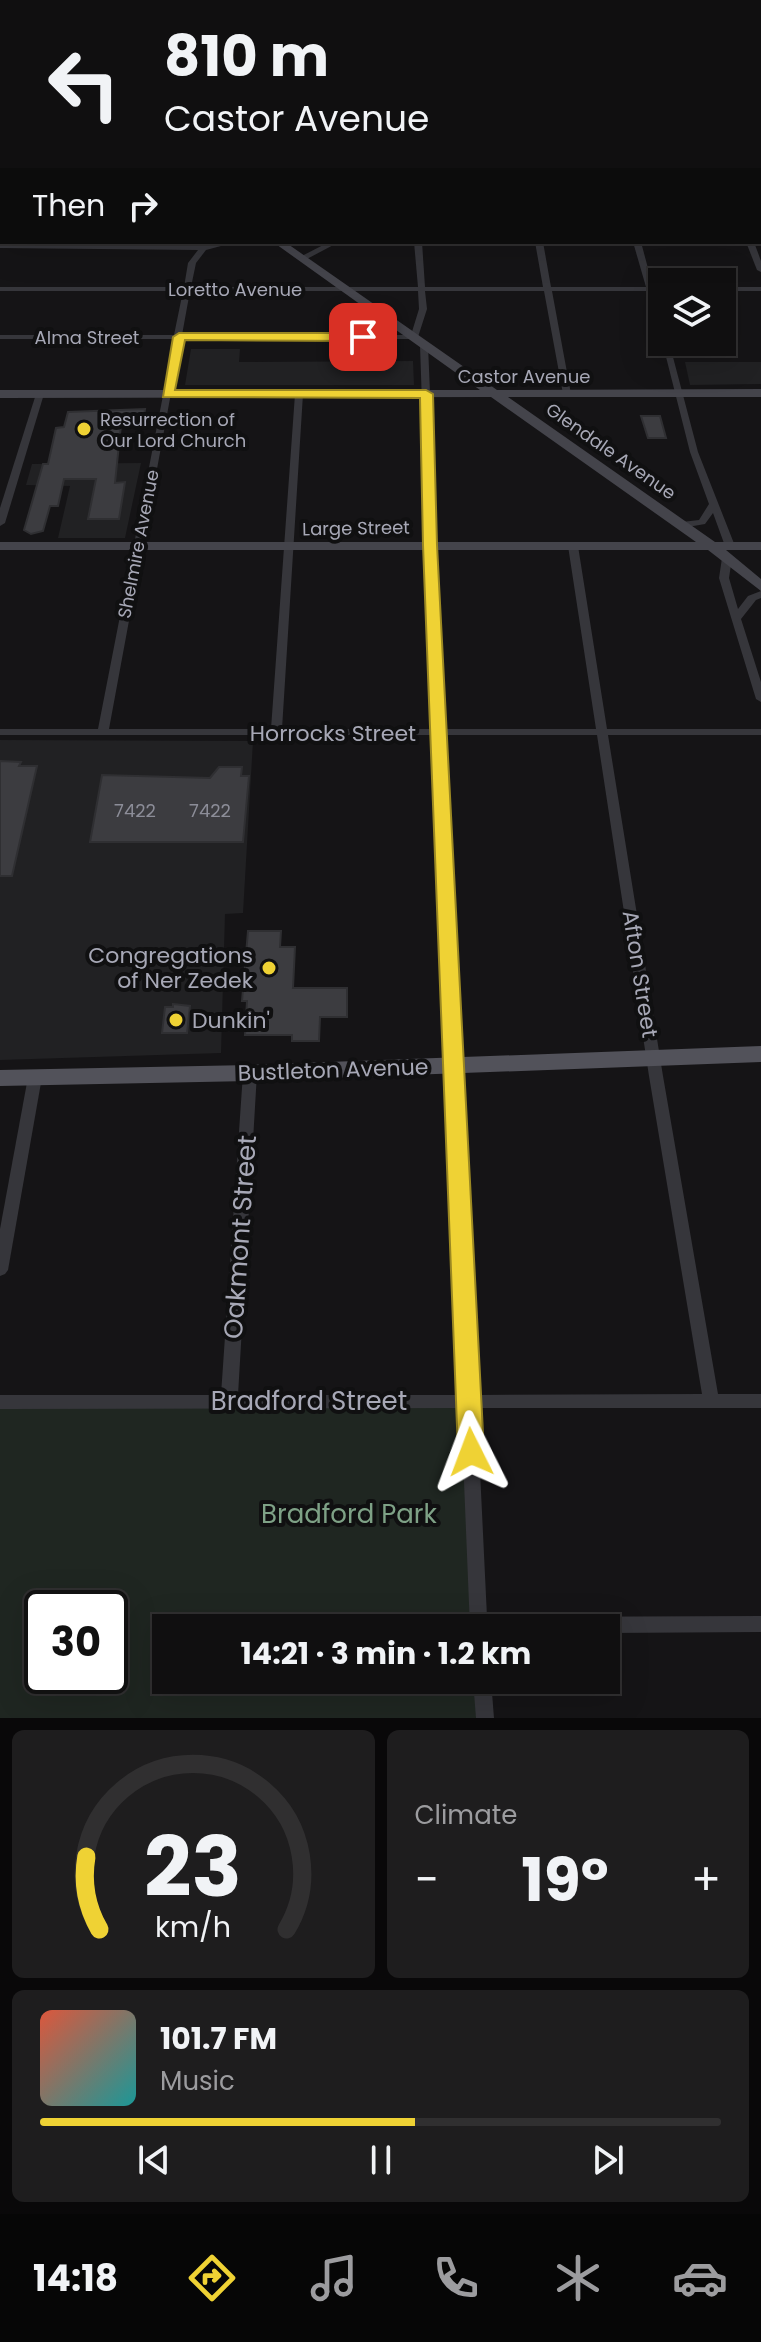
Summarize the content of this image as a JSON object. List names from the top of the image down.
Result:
{
  "streets": {
    "main road": ["Bustleton Avenue"],
    "street": [
      "Loretto Avenue",
      "Alma Street",
      "Castor Avenue",
      "Glendale Avenue",
      "Large Street",
      "Shelmire Avenue",
      "Horrocks Street",
      "Afton Street",
      "Oakmont Street",
      "Bradford Street"
    ]
  },
  "crossings": [
    ["Loretto Avenue", "Glendale Avenue"],
    ["Loretto Avenue", "Shelmire Avenue"],
    ["Alma Street", "Glendale Avenue"],
    ["Alma Street", "Shelmire Avenue"],
    ["Castor Avenue", "Glendale Avenue"],
    ["Castor Avenue", "Shelmire Avenue"],
    ["Glendale Avenue", "Large Street"],
    ["Large Street", "Shelmire Avenue"],
    ["Large Street", "Afton Street"],
    ["Shelmire Avenue", "Horrocks Street"],
    ["Horrocks Street", "Afton Street"],
    ["Afton Street", "Bustleton Avenue"],
    ["Afton Street", "Bradford Street"],
    ["Bustleton Avenue", "Oakmont Street"],
    ["Oakmont Street", "Bradford Street"]
  ],
  "parks": ["Bradford Park"],
  "places": ["Resurrection of Our Lord Church", "Congregations of Ner Zedek", "Dunkin'"],
  "house_numbers": ["7422", "7422"],
  "page": {
    "turn": ["810 m", "Castor Avenue"],
    "then": "Then",
    "limit": "30",
    "trip": "14:21 · 3 min · 1.2 km",
    "tile": "Climate",
    "heat": ["−", "19°", "+"],
    "song": ["101.7 FM", "Music"],
    "tabs": "14:18",
    "gauge": ["23", "km/h"]
  }
}
